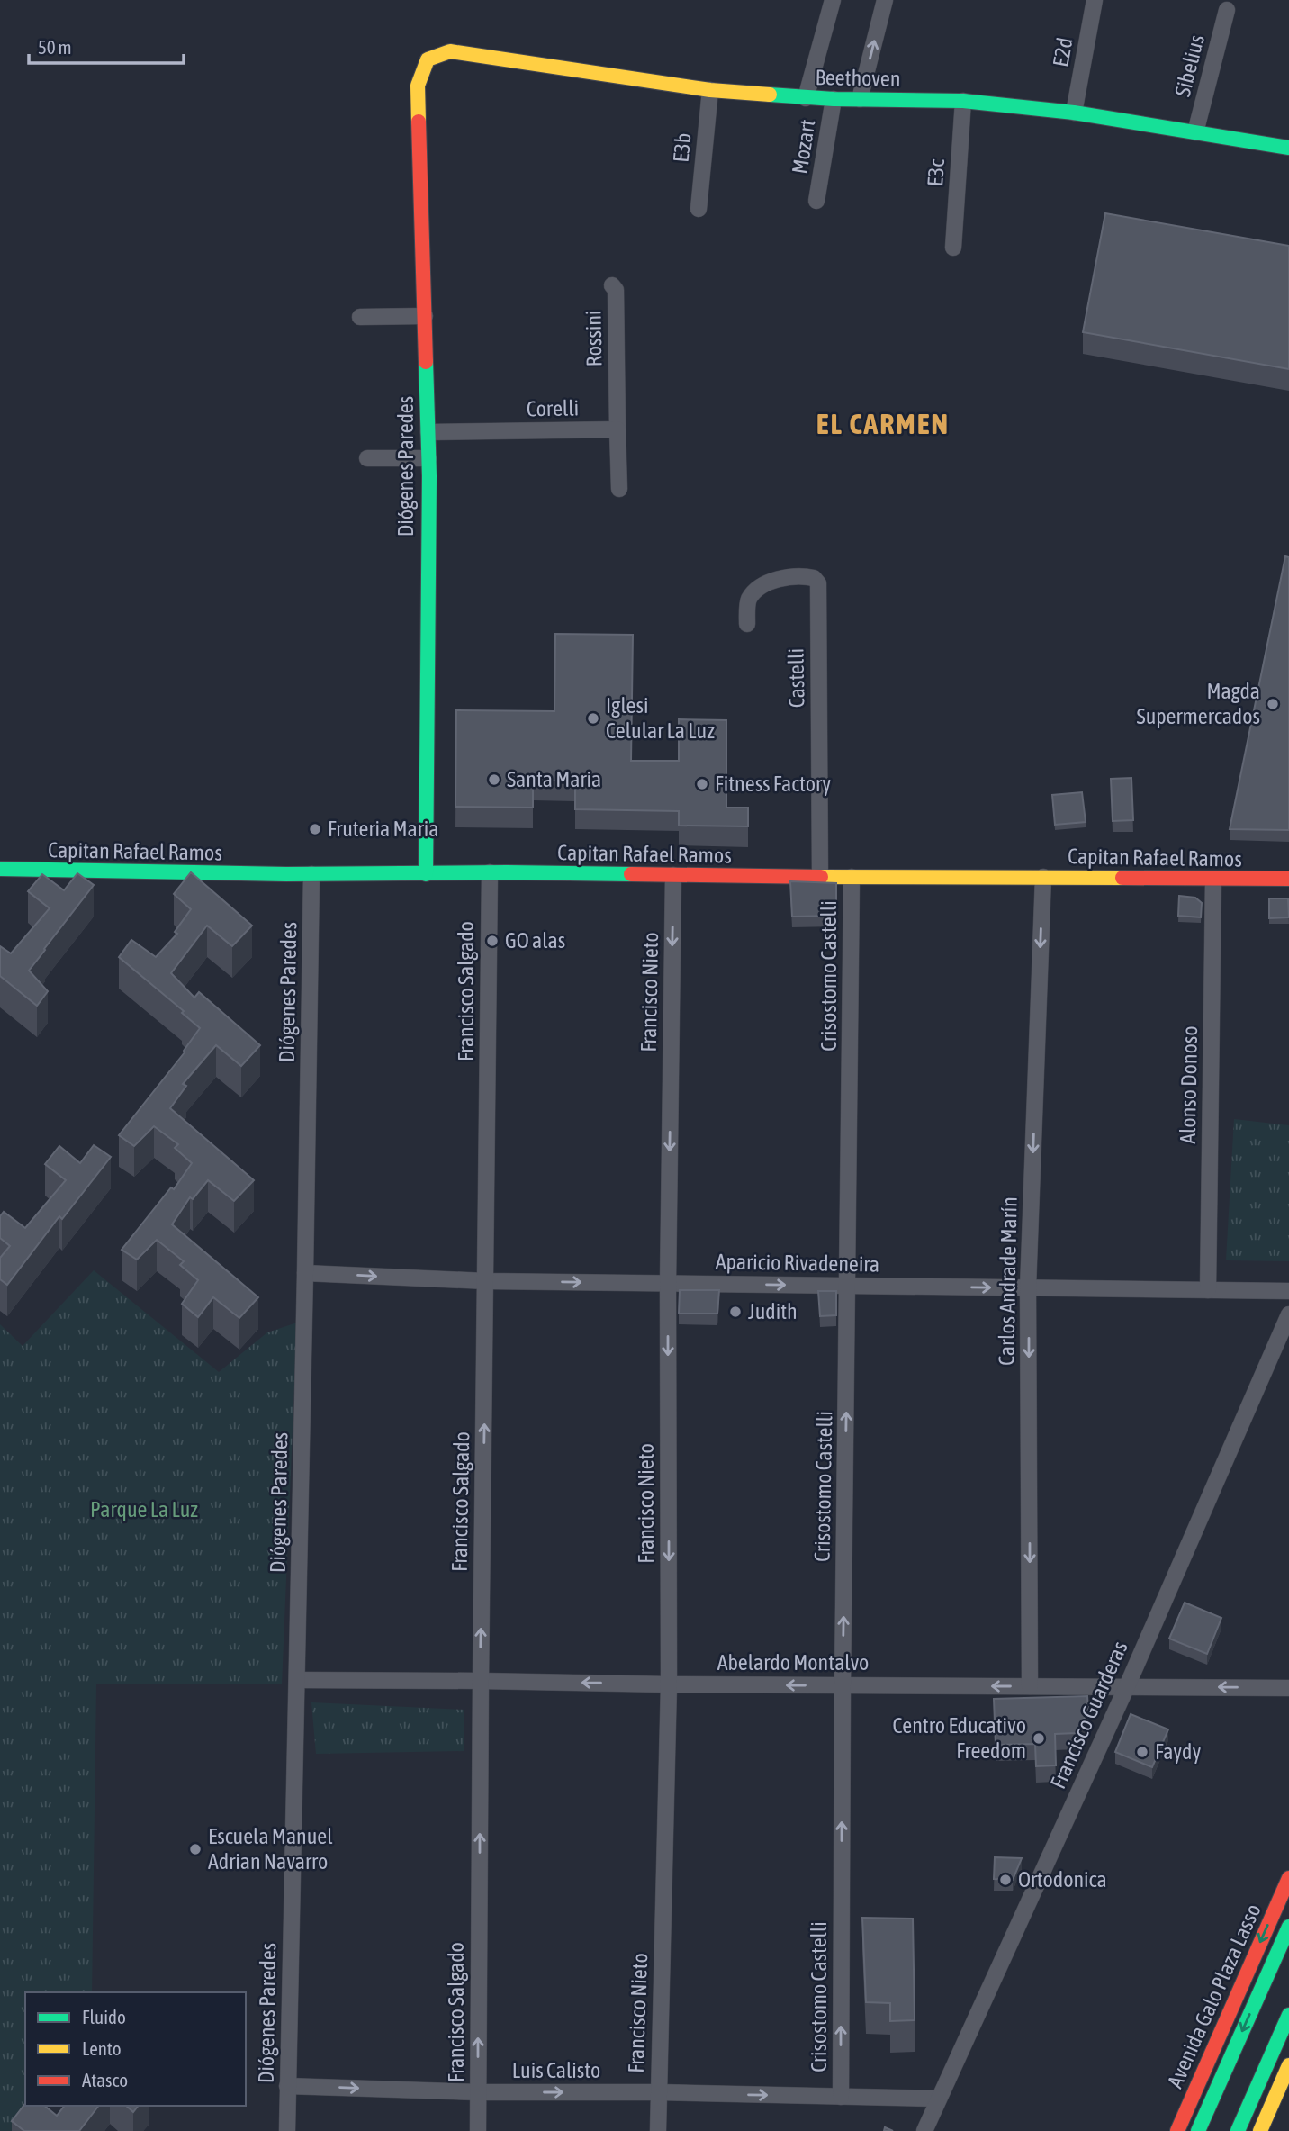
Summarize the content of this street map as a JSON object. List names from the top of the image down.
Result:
{
  "streets": {
    "street": [
      "E2d",
      "Sibelius",
      "Beethoven",
      "Mozart",
      "E3b",
      "E3c",
      "Rossini",
      "Corelli",
      "Diógenes Paredes",
      "Castelli",
      "Capitan Rafael Ramos",
      "Crisostomo Castelli",
      "Francisco Salgado",
      "Francisco Nieto",
      "Alonso Donoso",
      "Aparicio Rivadeneira",
      "Carlos Andrade Marín",
      "Abelardo Montalvo",
      "Francisco Guarderas",
      "Avenida Galo Plaza Lasso",
      "Luis Calisto"
    ]
  },
  "crossings": [
    ["E2d", "Beethoven"],
    ["Sibelius", "Beethoven"],
    ["Beethoven", "Mozart"],
    ["Beethoven", "E3b"],
    ["Beethoven", "E3c"],
    ["Beethoven", "Diógenes Paredes"],
    ["Rossini", "Corelli"],
    ["Corelli", "Diógenes Paredes"],
    ["Diógenes Paredes", "Capitan Rafael Ramos"],
    ["Diógenes Paredes", "Aparicio Rivadeneira"],
    ["Diógenes Paredes", "Abelardo Montalvo"],
    ["Diógenes Paredes", "Luis Calisto"],
    ["Castelli", "Capitan Rafael Ramos"],
    ["Capitan Rafael Ramos", "Crisostomo Castelli"],
    ["Capitan Rafael Ramos", "Francisco Salgado"],
    ["Capitan Rafael Ramos", "Francisco Nieto"],
    ["Capitan Rafael Ramos", "Alonso Donoso"],
    ["Capitan Rafael Ramos", "Carlos Andrade Marín"],
    ["Crisostomo Castelli", "Aparicio Rivadeneira"],
    ["Crisostomo Castelli", "Abelardo Montalvo"],
    ["Crisostomo Castelli", "Luis Calisto"],
    ["Francisco Salgado", "Aparicio Rivadeneira"],
    ["Francisco Salgado", "Abelardo Montalvo"],
    ["Francisco Salgado", "Luis Calisto"],
    ["Francisco Nieto", "Aparicio Rivadeneira"],
    ["Francisco Nieto", "Abelardo Montalvo"],
    ["Francisco Nieto", "Luis Calisto"],
    ["Alonso Donoso", "Aparicio Rivadeneira"],
    ["Aparicio Rivadeneira", "Carlos Andrade Marín"],
    ["Carlos Andrade Marín", "Abelardo Montalvo"],
    ["Abelardo Montalvo", "Francisco Guarderas"],
    ["Francisco Guarderas", "Luis Calisto"]
  ],
  "one_way": [
    "Crisostomo Castelli",
    "Francisco Salgado",
    "Francisco Nieto",
    "Aparicio Rivadeneira",
    "Carlos Andrade Marín",
    "Abelardo Montalvo",
    "Luis Calisto"
  ],
  "districts": ["EL CARMEN"],
  "parks": ["Parque La Luz"],
  "places": [
    "Magda Supermercados",
    "Iglesi Celular La Luz",
    "Santa Maria",
    "Fitness Factory",
    "Fruteria Maria",
    "GO alas",
    "Judith",
    "Centro Educativo Freedom",
    "Faydy",
    "Escuela Manuel Adrian Navarro",
    "Ortodonica"
  ],
  "legend": ["Fluido", "Lento", "Atasco"],
  "scale_bar": "50 m"
}
